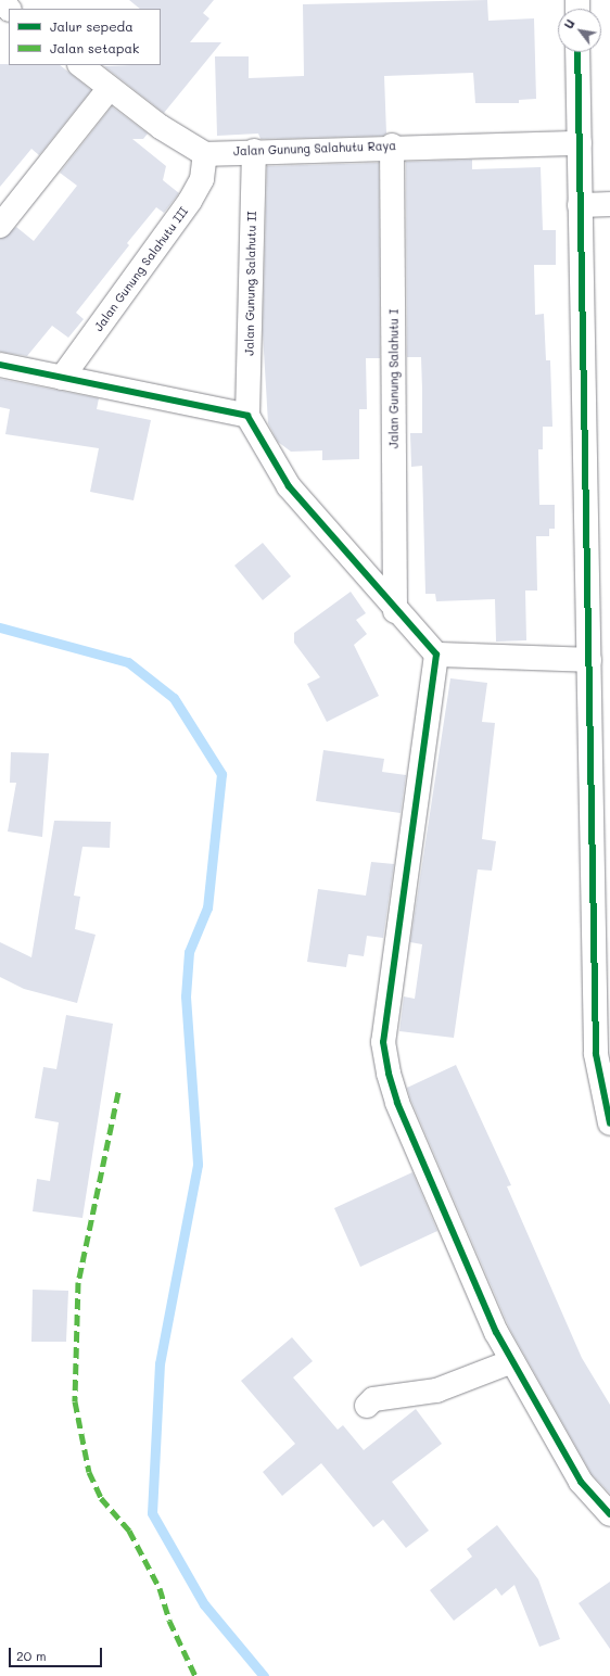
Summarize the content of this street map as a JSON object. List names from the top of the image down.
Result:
{
  "streets": {
    "street": [
      "Jalan Gunung Salahutu Raya",
      "Jalan Gunung Salahutu III",
      "Jalan Gunung Salahutu II",
      "Jalan Gunung Salahutu I"
    ]
  },
  "crossings": [
    ["Jalan Gunung Salahutu Raya", "Jalan Gunung Salahutu III"],
    ["Jalan Gunung Salahutu Raya", "Jalan Gunung Salahutu II"],
    ["Jalan Gunung Salahutu Raya", "Jalan Gunung Salahutu I"]
  ],
  "legend": ["Jalur sepeda", "Jalan setapak"],
  "scale_bar": "20 m",
  "north": "top left"
}
